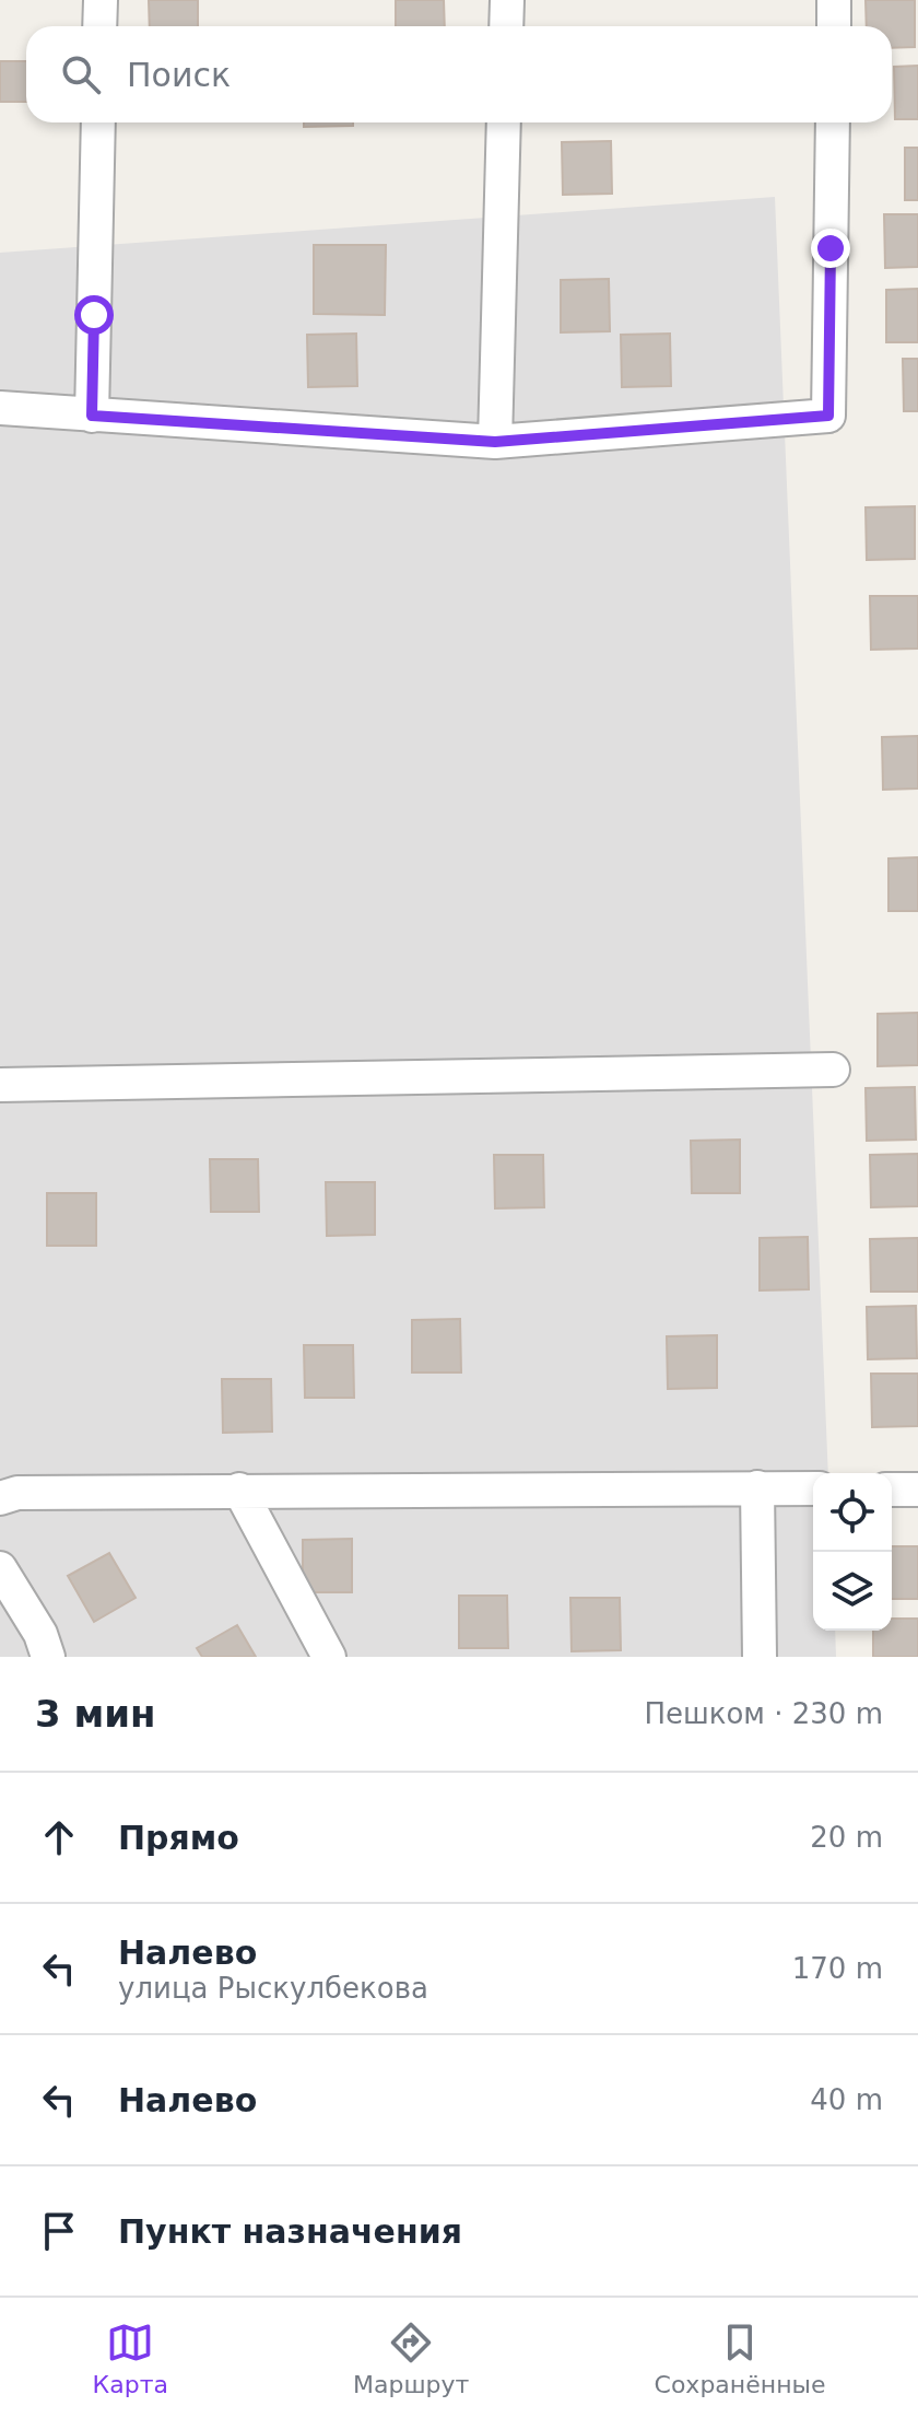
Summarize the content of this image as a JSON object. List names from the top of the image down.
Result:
{
  "page": {
    "search": "Поиск",
    "heading": ["3 мин", "Пешком · 230 m"],
    "list": [
      ["Прямо", "20 m"],
      ["Налево", "улица Рыскулбекова", "170 m"],
      ["Налево", "40 m"],
      "Пункт назначения"
    ],
    "nav": ["Карта", "Маршрут", "Сохранённые"]
  }
}
